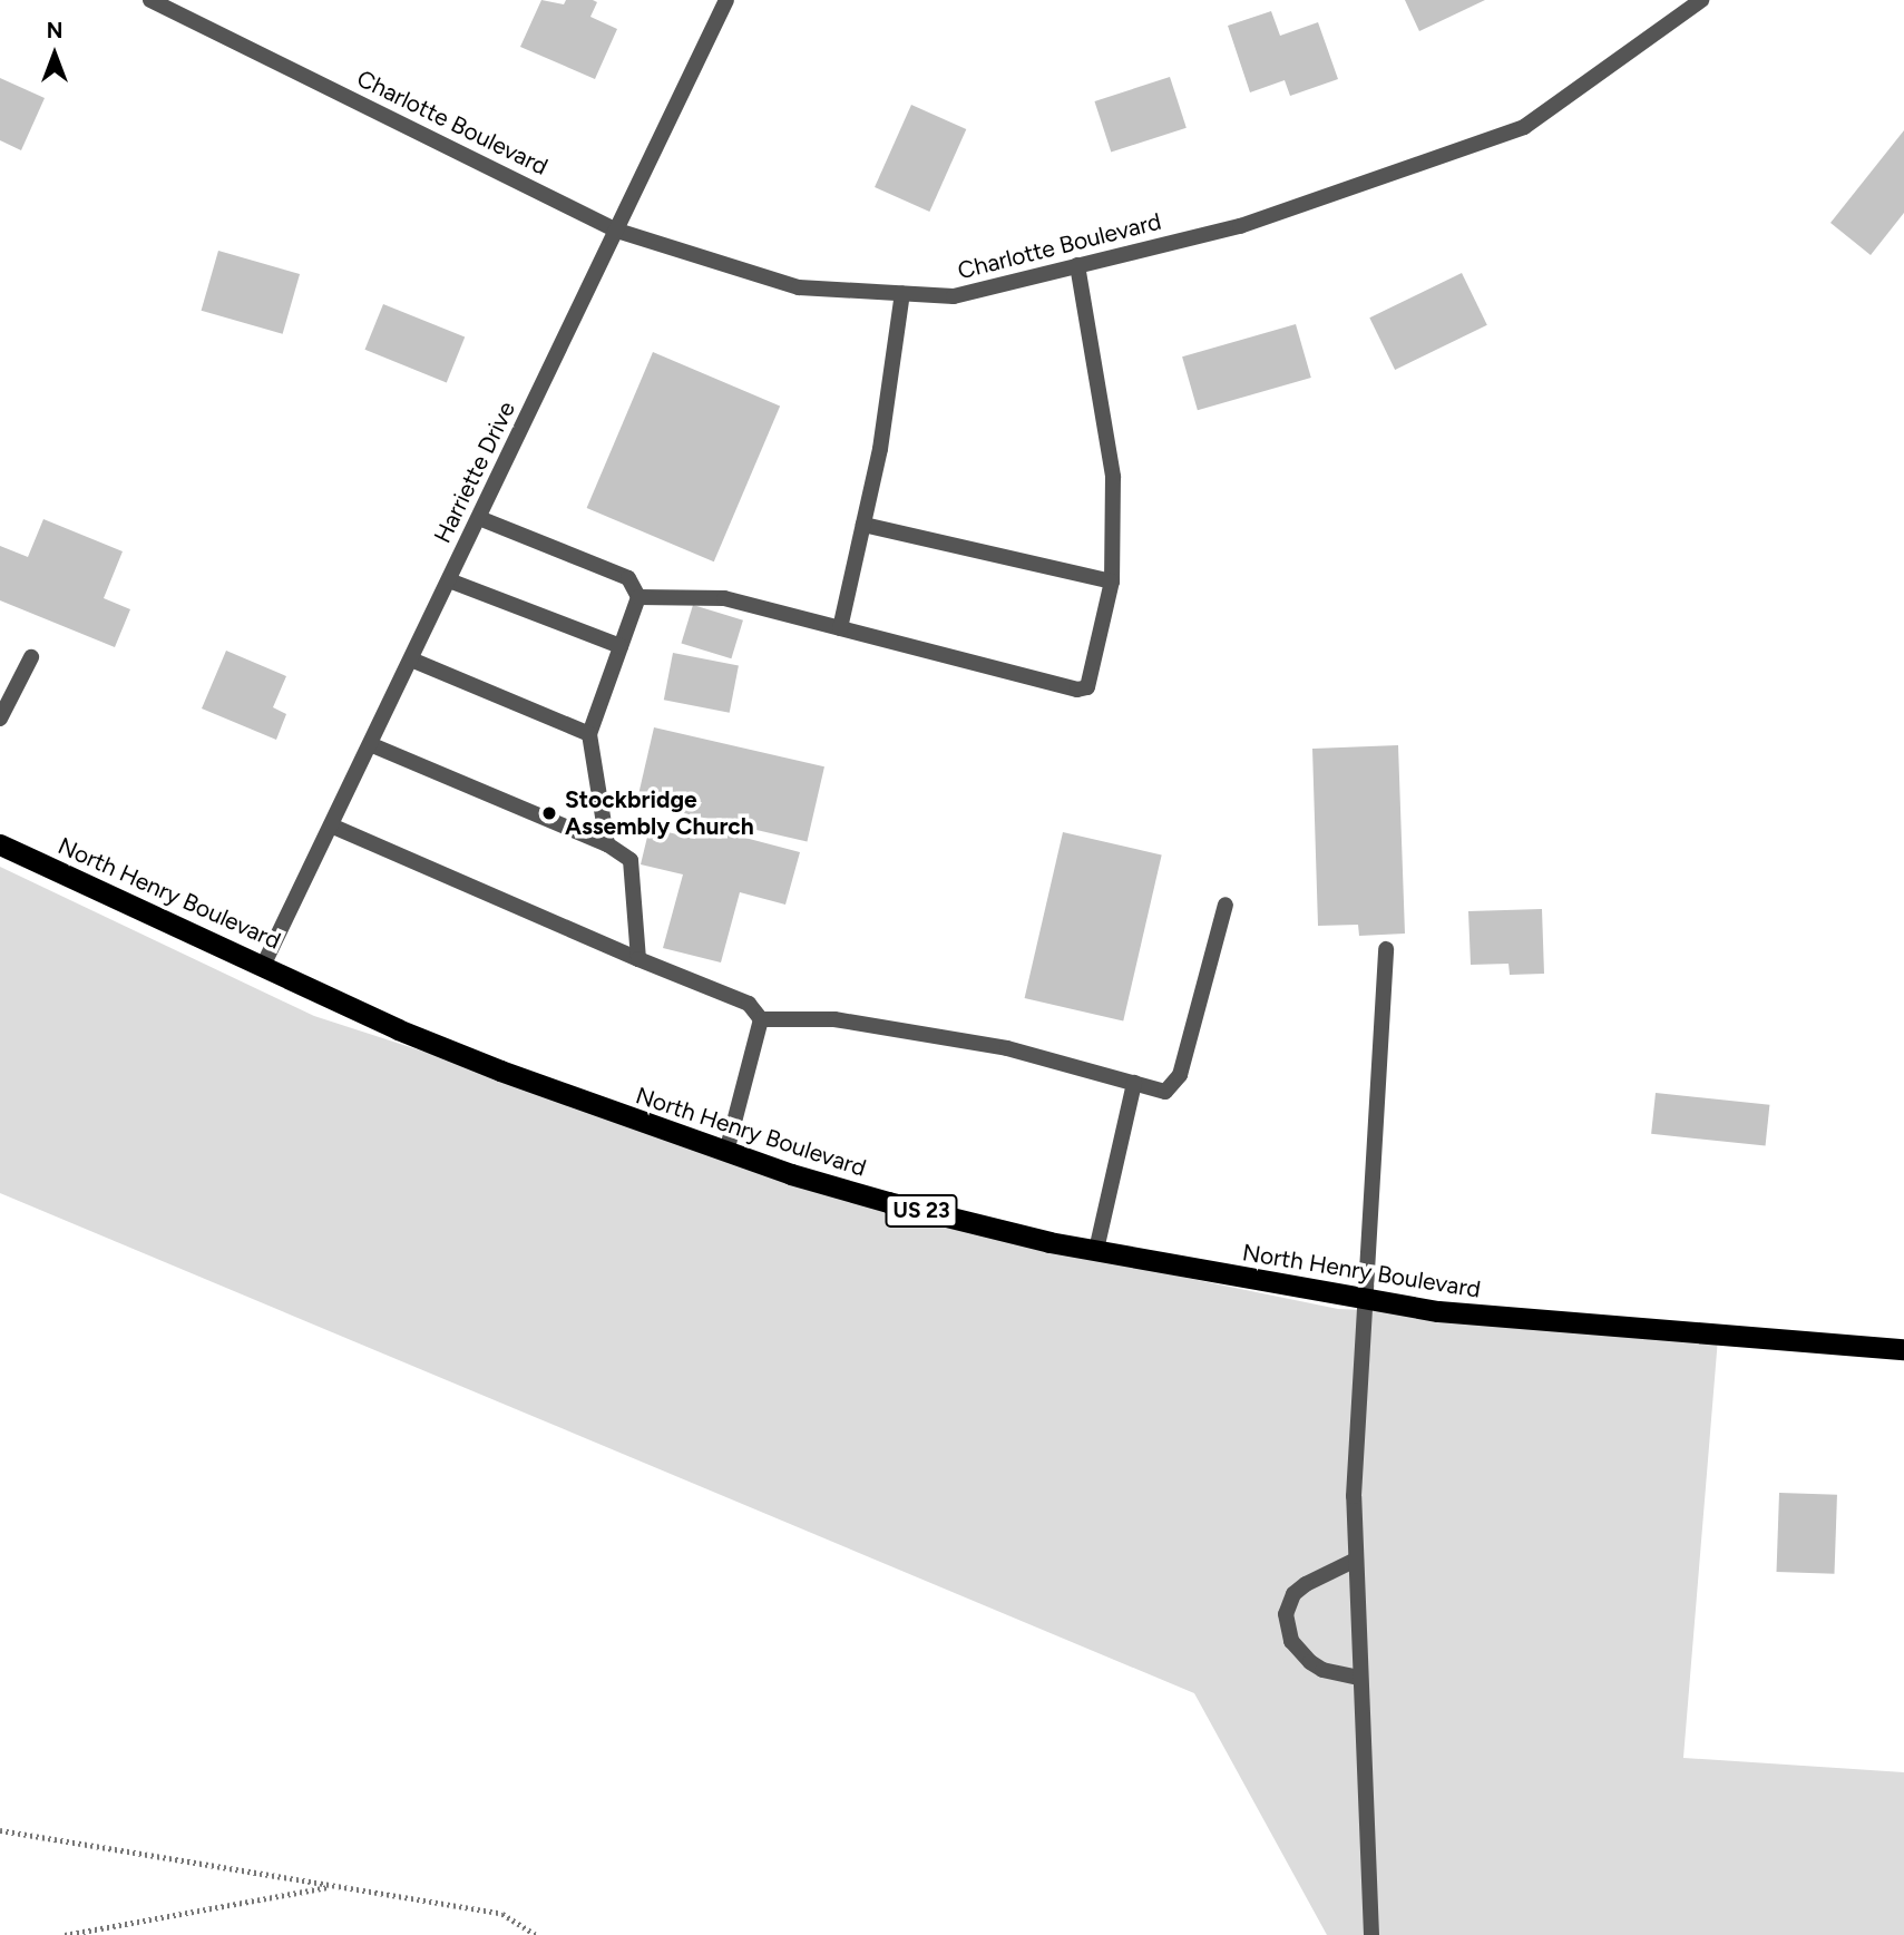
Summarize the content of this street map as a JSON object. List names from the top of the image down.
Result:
{
  "streets": {
    "highway": ["North Henry Boulevard", "US 23"],
    "street": ["Charlotte Boulevard", "Harriette Drive"]
  },
  "crossings": [
    ["Charlotte Boulevard", "Harriette Drive"],
    ["Harriette Drive", "North Henry Boulevard"]
  ],
  "places": ["Stockbridge Assembly Church"],
  "north": "top"
}
